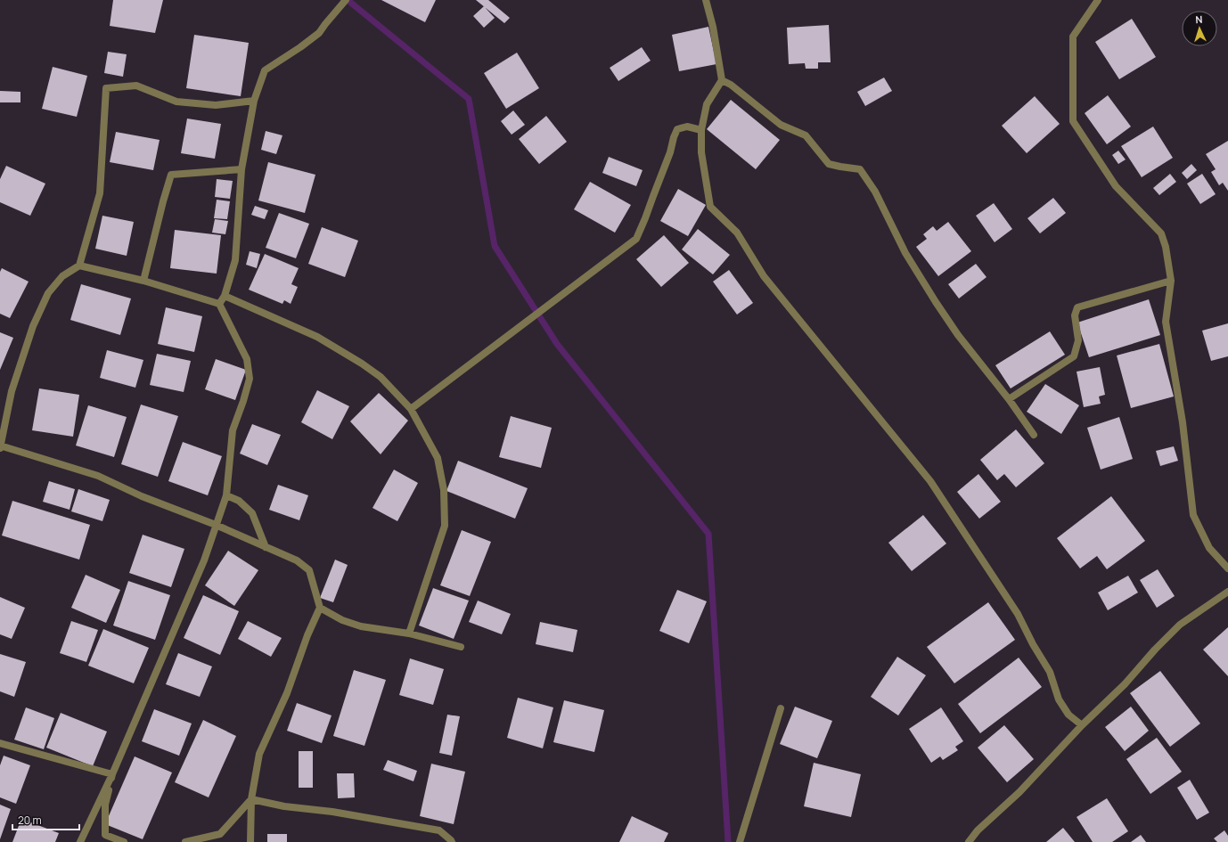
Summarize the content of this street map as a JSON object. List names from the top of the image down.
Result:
{
  "scale_bar": "20 m",
  "north": "top"
}
